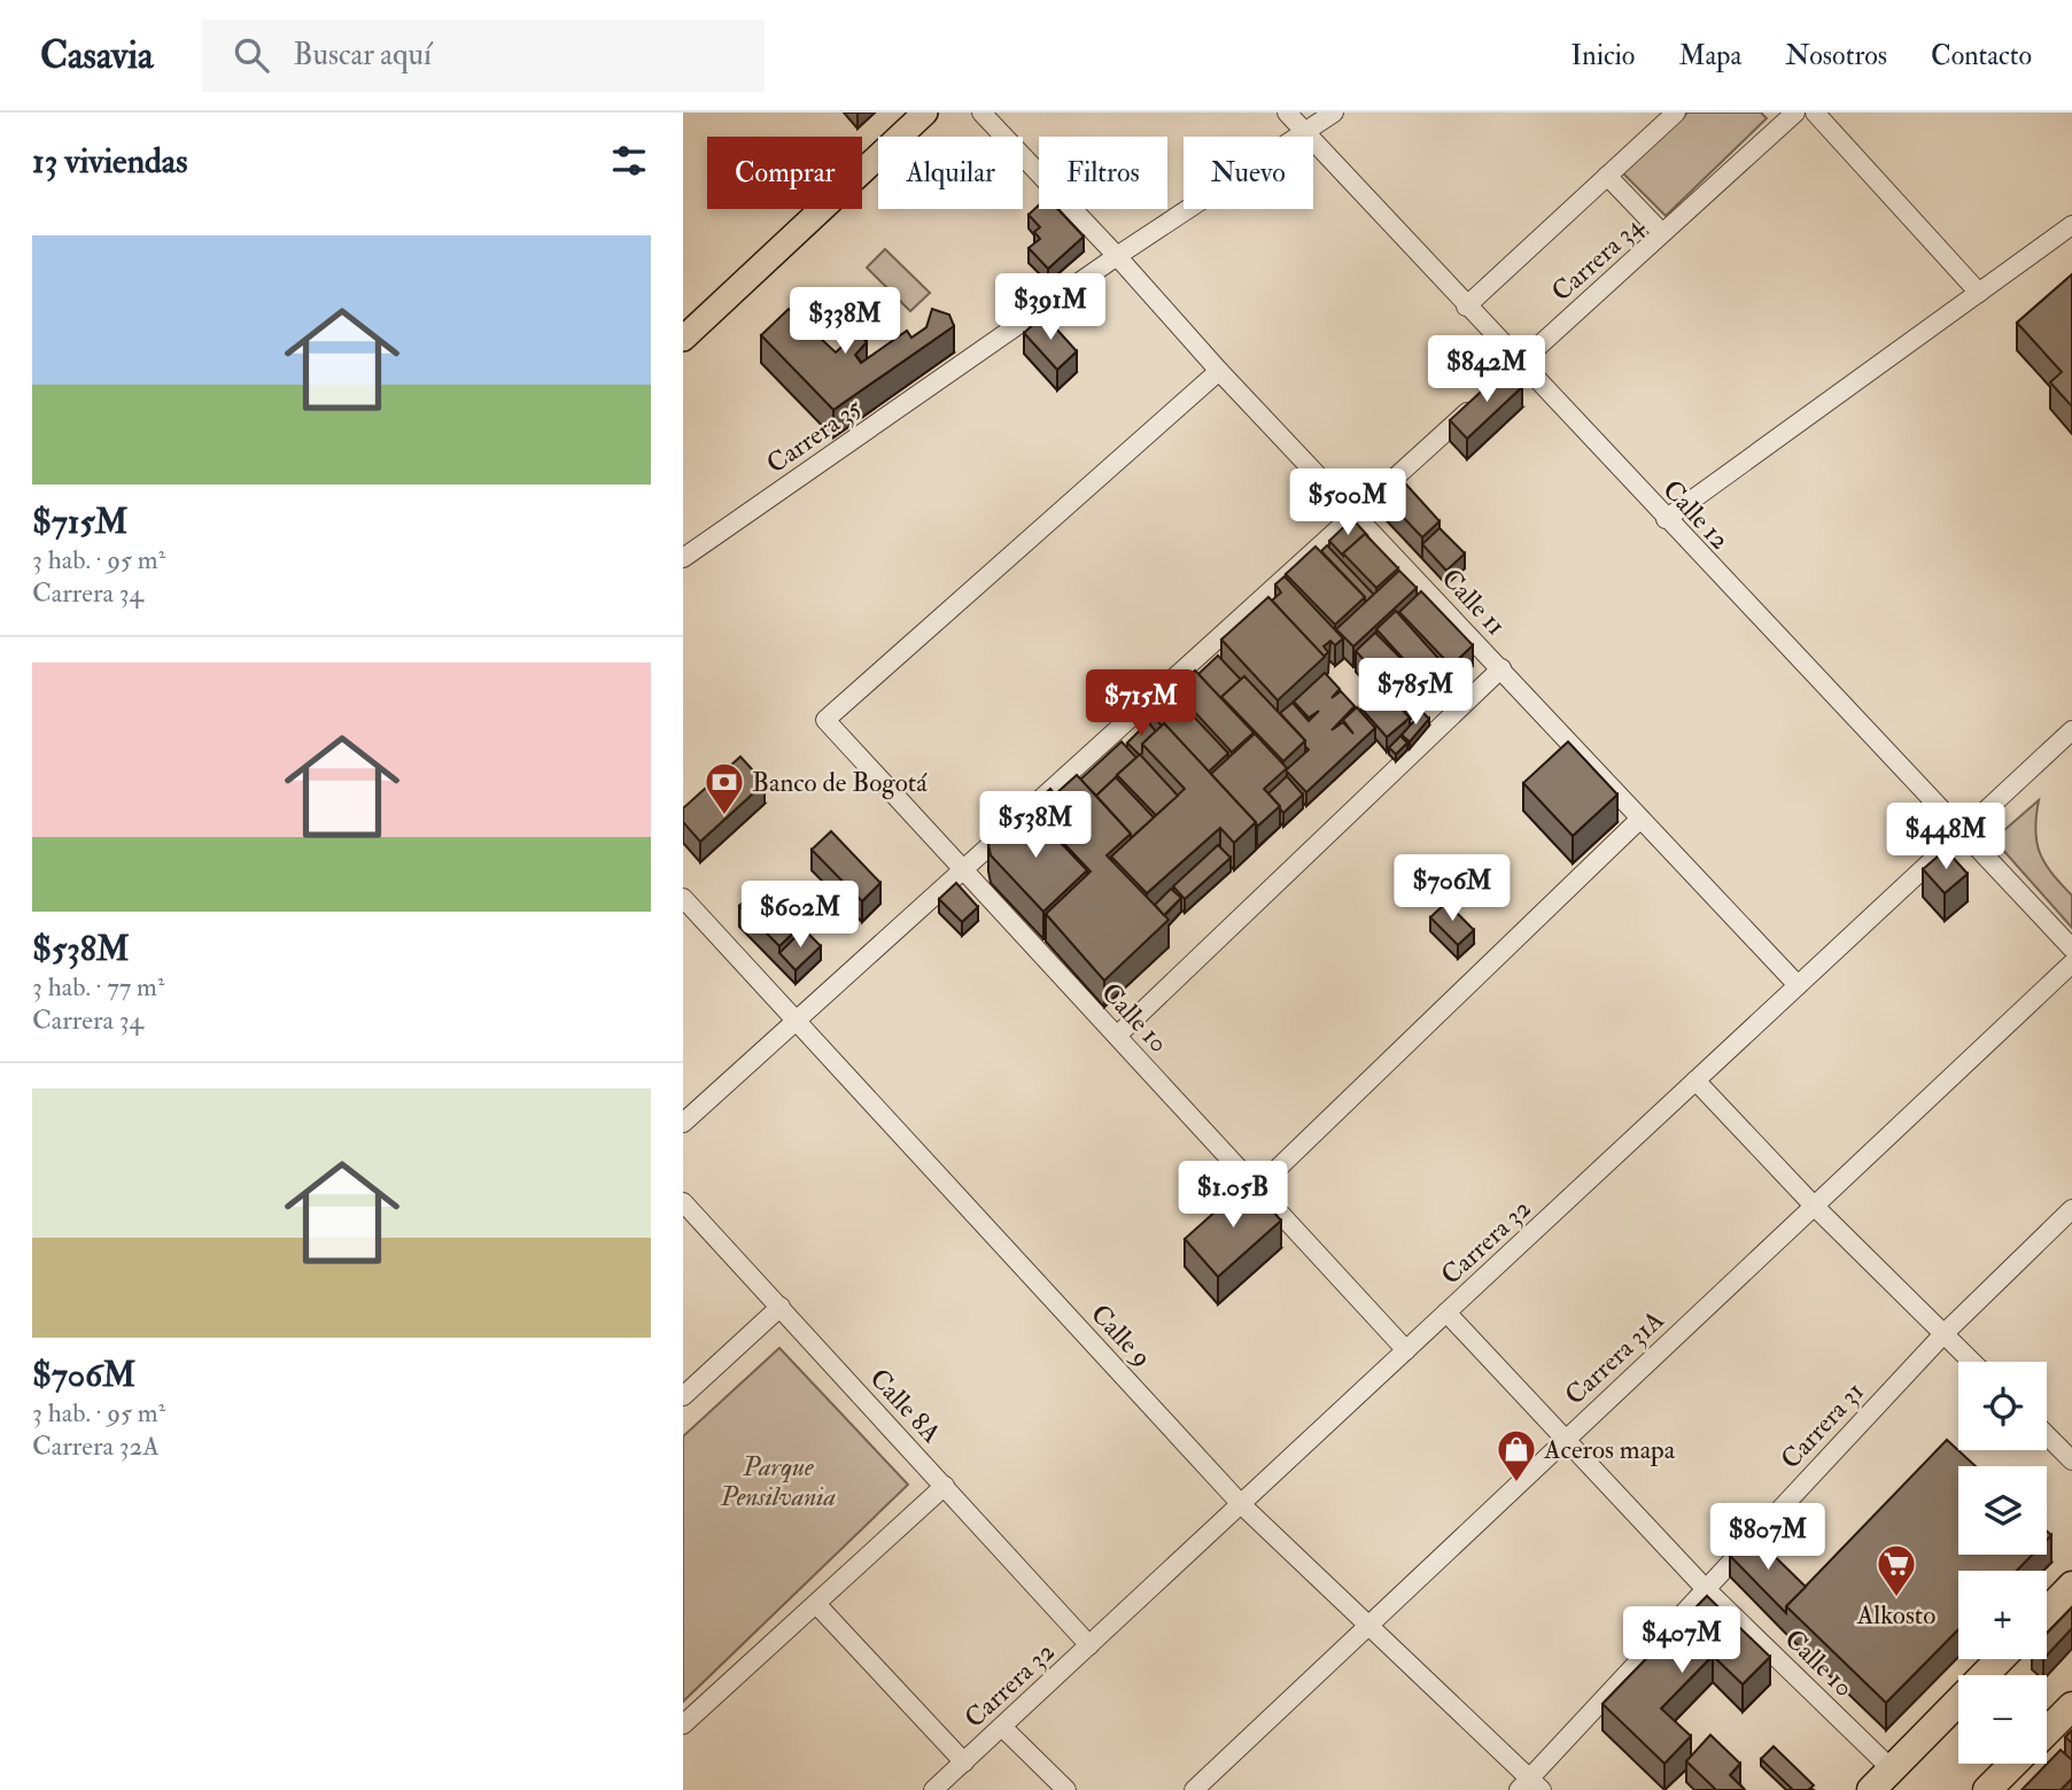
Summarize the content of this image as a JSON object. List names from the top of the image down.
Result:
{
  "streets": {
    "street": [
      "Carrera 34",
      "Carrera 35",
      "Calle 12",
      "Calle 11",
      "Calle 10",
      "Carrera 32",
      "Calle 9",
      "Carrera 31A",
      "Calle 8A",
      "Carrera 31"
    ]
  },
  "crossings": [
    ["Carrera 34", "Calle 12"],
    ["Carrera 34", "Calle 11"],
    ["Carrera 34", "Calle 10"],
    ["Carrera 34", "Calle 9"],
    ["Carrera 35", "Calle 12"],
    ["Carrera 35", "Calle 11"],
    ["Calle 12", "Carrera 32"],
    ["Calle 11", "Calle 10"],
    ["Calle 11", "Carrera 32"],
    ["Calle 10", "Carrera 32"],
    ["Calle 10", "Carrera 31A"],
    ["Calle 10", "Carrera 31"],
    ["Carrera 32", "Calle 9"],
    ["Carrera 32", "Calle 8A"],
    ["Calle 9", "Carrera 31A"],
    ["Calle 9", "Carrera 31"]
  ],
  "parks": ["Parque Pensilvania"],
  "places": {
    "bank": ["Banco de Bogotá"],
    "shop": ["Aceros mapa"],
    "supermarket": ["Alkosto"]
  },
  "page": {
    "header": "Casavia",
    "search": "Buscar aquí",
    "nav": [
      "Inicio",
      "Mapa",
      "Nosotros",
      "Contacto"
    ],
    "heading": "13 viviendas",
    "chip": [
      "Comprar",
      "Alquilar",
      "Filtros",
      "Nuevo"
    ],
    "list": [
      {
        "name": "$715M",
        "note": "3 hab. · 95 m² · Carrera 34"
      },
      {
        "name": "$538M",
        "note": "3 hab. · 77 m² · Carrera 34"
      },
      {
        "name": "$706M",
        "note": "3 hab. · 95 m² · Carrera 32A"
      }
    ],
    "price": [
      "$391M",
      "$338M",
      "$842M",
      "$500M",
      "$785M",
      "$715M",
      "$538M",
      "$448M",
      "$706M",
      "$602M",
      "$1.05B",
      "$807M",
      "$407M"
    ],
    "map_buttons": ["+", "−"]
  }
}
